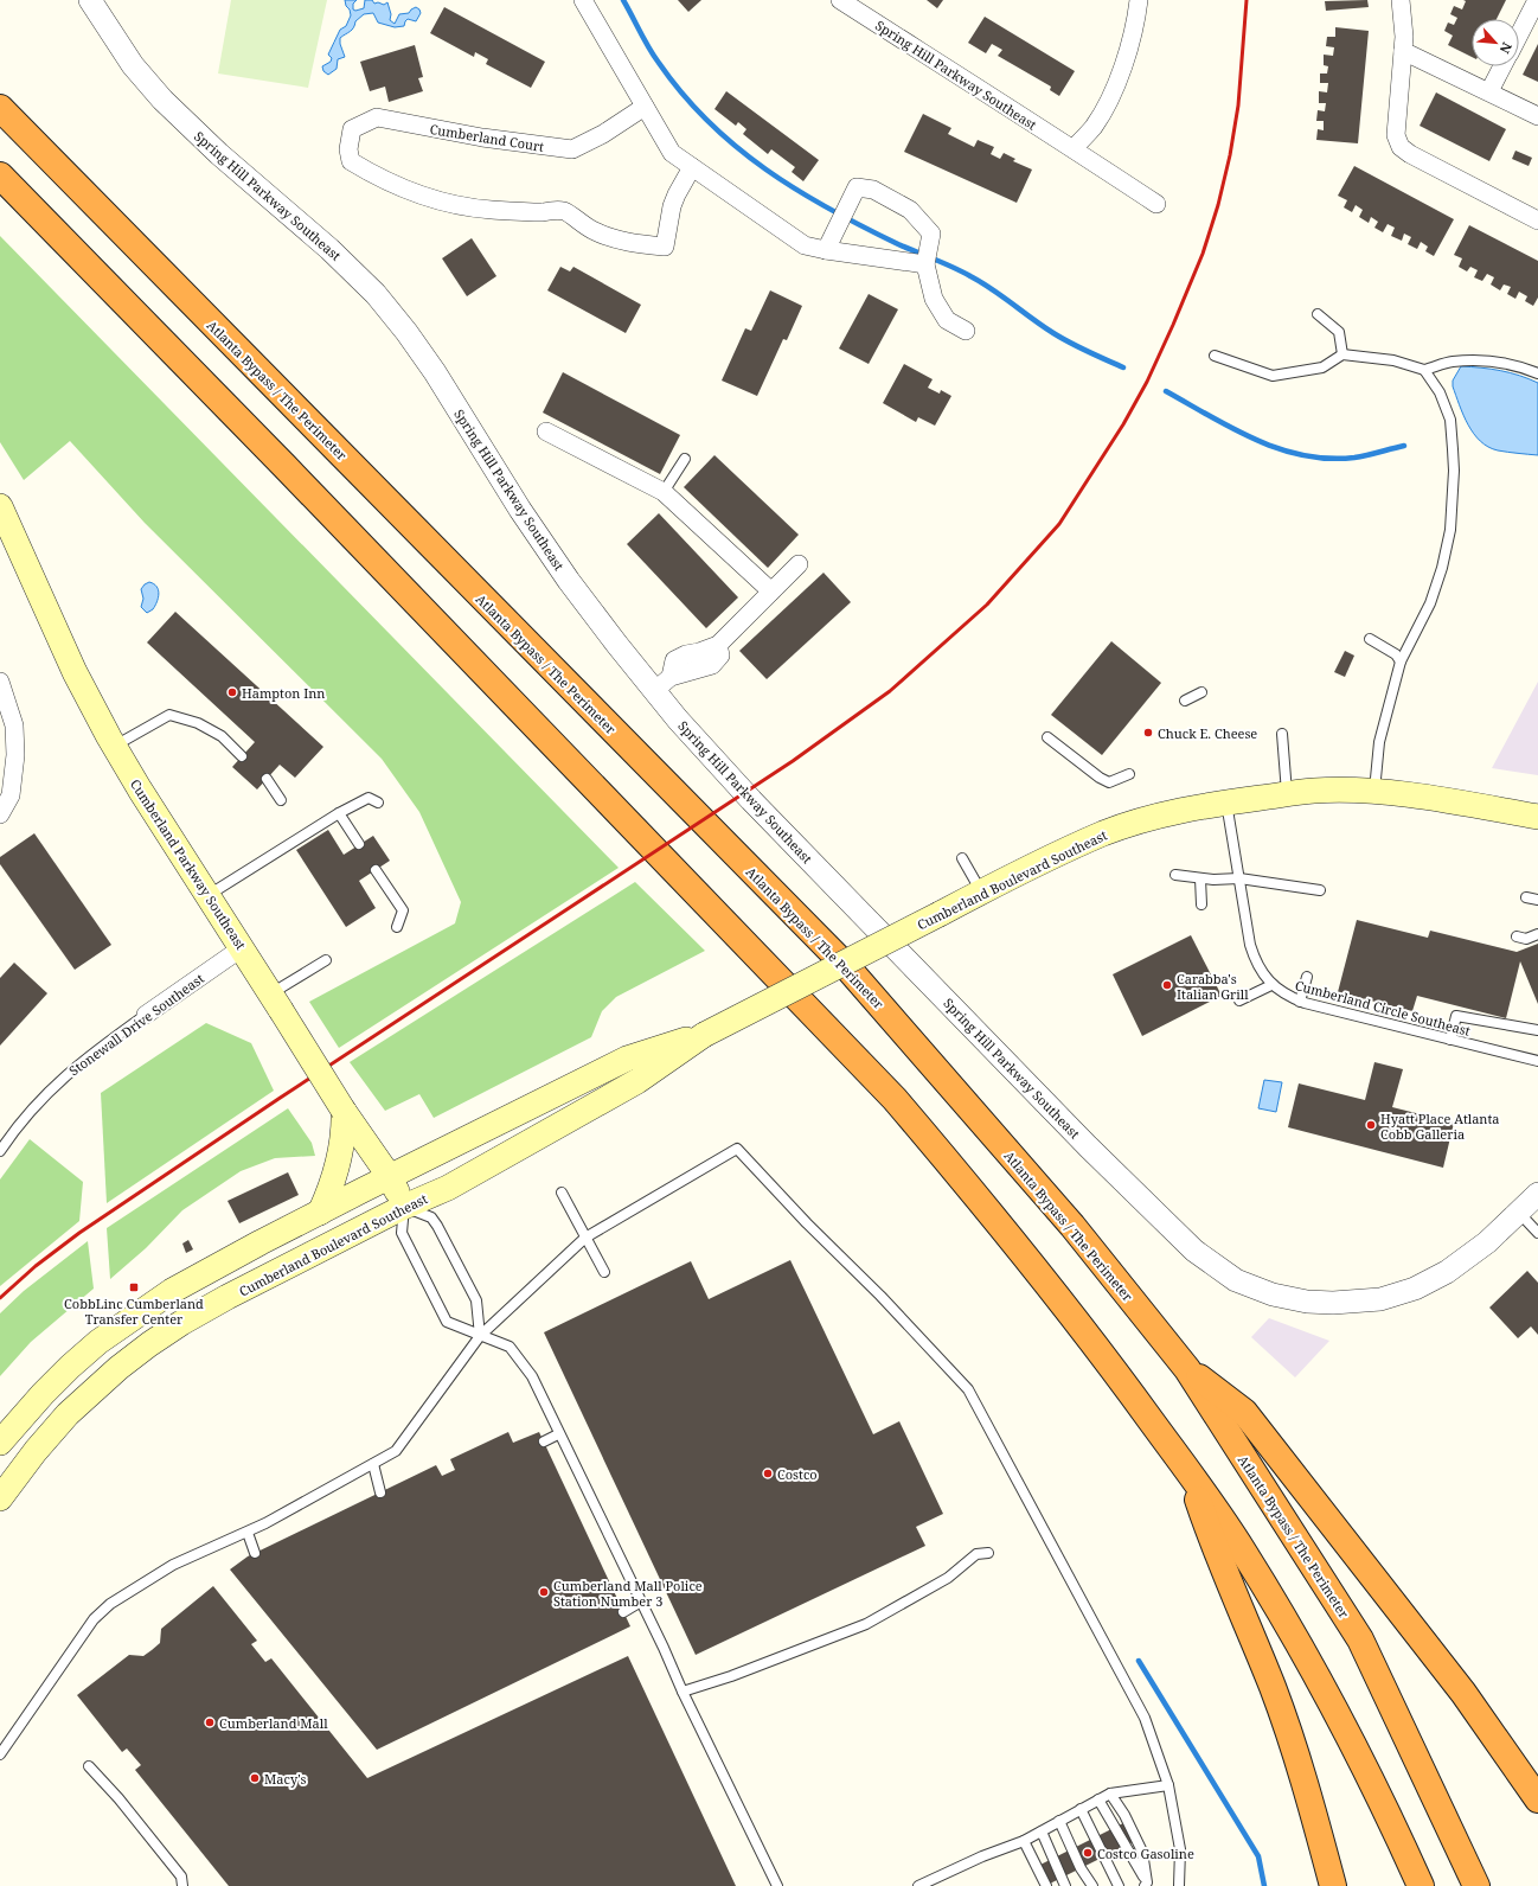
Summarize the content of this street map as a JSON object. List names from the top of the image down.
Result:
{
  "streets": {
    "highway": ["Atlanta Bypass / The Perimeter"],
    "main road": ["Cumberland Parkway Southeast", "Cumberland Boulevard Southeast"],
    "street": ["Spring Hill Parkway Southeast", "Cumberland Court", "Stonewall Drive Southeast"],
    "lane": ["Cumberland Circle Southeast"]
  },
  "crossings": [
    ["Cumberland Parkway Southeast", "Cumberland Boulevard Southeast"],
    ["Cumberland Parkway Southeast", "Stonewall Drive Southeast"],
    ["Cumberland Boulevard Southeast", "Cumberland Circle Southeast"]
  ],
  "places": {
    "other": [
      "Hampton Inn",
      "Chuck E. Cheese",
      "Carabba's Italian Grill",
      "Hyatt Place Atlanta Cobb Galleria",
      "Costco",
      "Cumberland Mall Police Station Number 3",
      "Cumberland Mall",
      "Macy's",
      "Costco Gasoline"
    ],
    "transit": ["CobbLinc Cumberland Transfer Center"]
  },
  "north": "bottom right"
}
